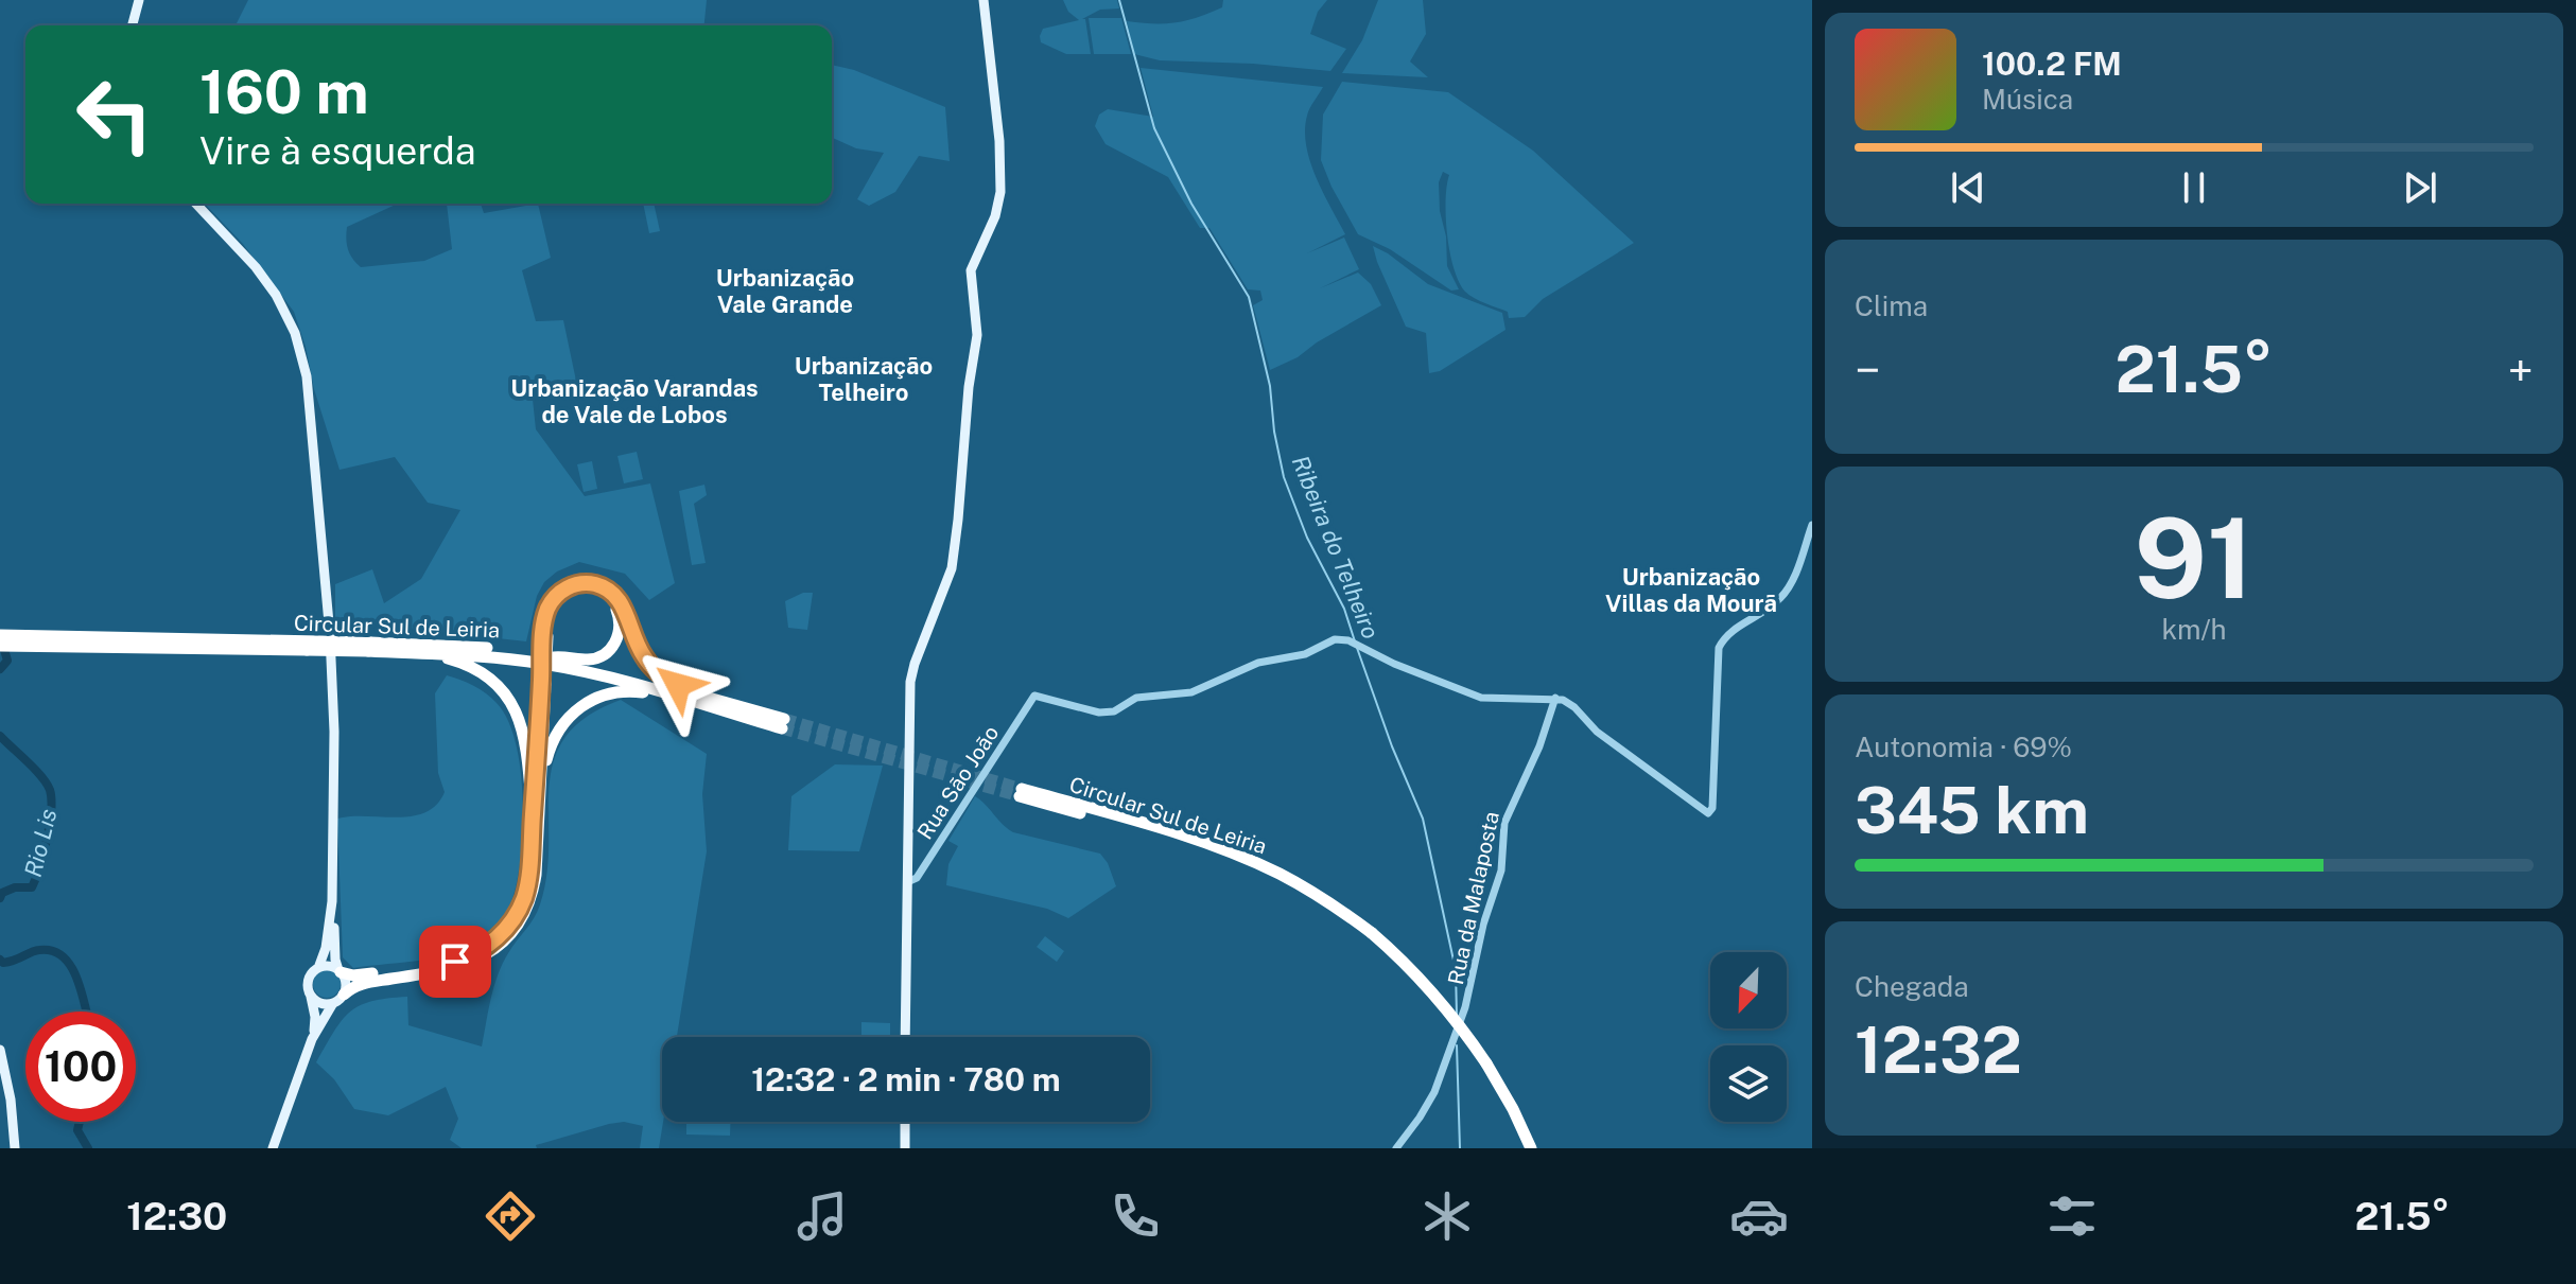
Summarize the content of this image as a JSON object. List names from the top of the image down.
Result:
{
  "streets": {
    "highway": ["Circular Sul de Leiria"],
    "street": ["Rua São João", "Rua da Malaposta"]
  },
  "crossings": [
    ["Rua São João", "Rua da Malaposta"]
  ],
  "districts": [
    "Urbanização Vale Grande",
    "Urbanização Telheiro",
    "Urbanização Varandas de Vale de Lobos",
    "Urbanização Villas da Mourã"
  ],
  "water": ["Ribeira do Telheiro", "Rio Lis"],
  "north": "bottom left",
  "page": {
    "turn": ["160 m", "Vire à esquerda"],
    "song": ["100.2 FM", "Música"],
    "tile": [
      "Clima",
      ["91", "km/h"],
      ["Autonomia · 69%", "345 km"],
      ["Chegada", "12:32"]
    ],
    "heat": ["−", "21.5°", "+"],
    "limit": "100",
    "trip": "12:32 · 2 min · 780 m",
    "tabs": ["12:30", "21.5°"]
  }
}
